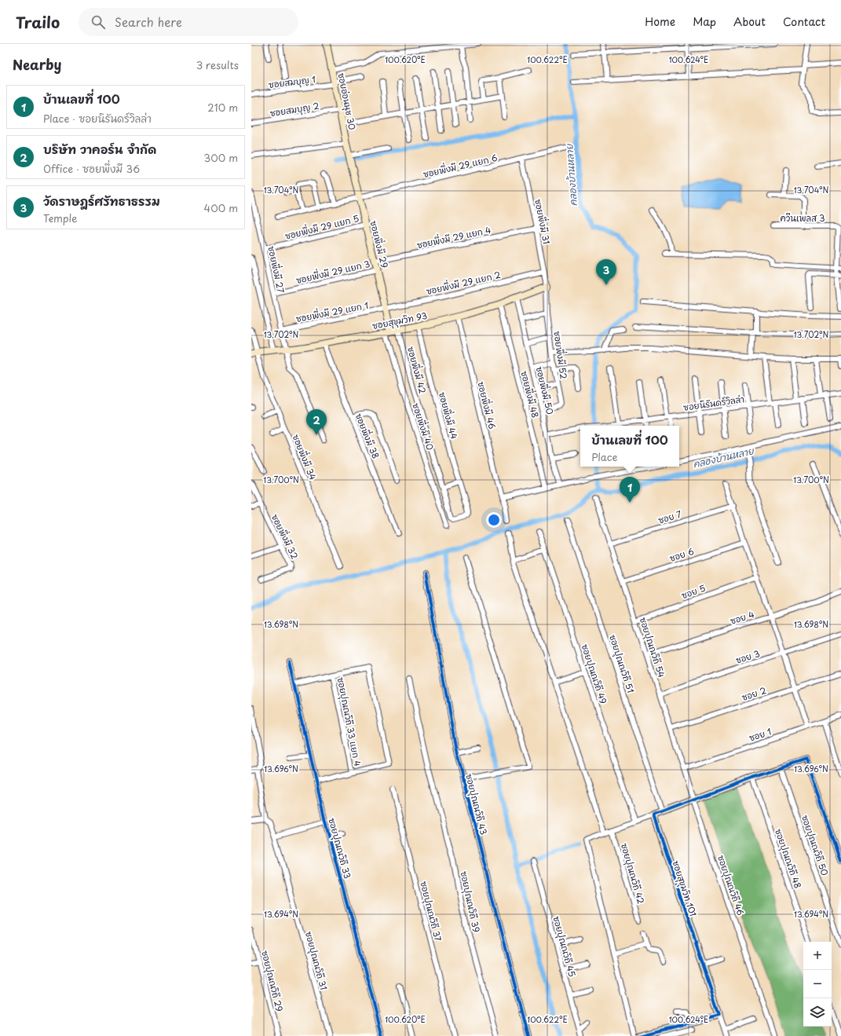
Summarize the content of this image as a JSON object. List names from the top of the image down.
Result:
{
  "streets": {
    "street": [
      "ซอยสมบุญ 1",
      "ซอยอ่อนนุช 30",
      "ซอยสมบุญ 2",
      "ซอยพึ่งมี 29 แยก 6",
      "ควีนเพลส 3",
      "ซอยพึ่งมี 31",
      "ซอยพึ่งมี 29 แยก 5",
      "ซอยพึ่งมี 29 แยก 4",
      "ซอยพึ่งมี 29",
      "ซอยพึ่งมี 27",
      "ซอยพึ่งมี 29 แยก 3",
      "ซอยพึ่งมี 29 แยก 2",
      "ซอยพึ่งมี 29 แยก 1",
      "ซอยสุขุมวิท 93",
      "ซอยพึ่งมี 52",
      "ซอยพึ่งมี 42",
      "ซอยพึ่งมี 50",
      "ซอยพึ่งมี 48",
      "ซอยนิรันดร์วิลล่า",
      "ซอยพึ่งมี 46",
      "ซอยพึ่งมี 44",
      "ซอยพึ่งมี 40",
      "ซอยพึ่งมี 38",
      "ซอยพึ่งมี 34",
      "ซอย 7",
      "ซอยพึ่งมี 32",
      "ซอย 6",
      "ซอย 5",
      "ซอย 4",
      "ซอยปุณณวิถี 54",
      "ซอย 3",
      "ซอยปุณณวิถี 51",
      "ซอยปุณณวิถี 49",
      "ซอย 2",
      "ซอยปุณณวิถี 33 แยก 4",
      "ซอย 1",
      "ซอยปุณณวิถี 43",
      "ซอยปุณณวิถี 50",
      "ซอยปุณณวิถี 33",
      "ซอยปุณณวิถี 48",
      "ซอยปุณณวิถี 42",
      "ซอยปุณณวิถี 46",
      "ซอยสุขุมวิท 101",
      "ซอยปุณณวิถี 39",
      "ซอยปุณณวิถี 37",
      "ซอยปุณณวิถี 45",
      "ซอยปุณณวิถี 31",
      "ซอยปุณณวิถี 29"
    ]
  },
  "crossings": [
    ["ซอยสมบุญ 1", "ซอยอ่อนนุช 30"],
    ["ซอยอ่อนนุช 30", "ซอยสมบุญ 2"],
    ["ซอยอ่อนนุช 30", "ซอยพึ่งมี 29"],
    ["ซอยพึ่งมี 29 แยก 6", "ซอยพึ่งมี 31"],
    ["ซอยพึ่งมี 29 แยก 6", "ซอยพึ่งมี 29"],
    ["ซอยพึ่งมี 31", "ซอยพึ่งมี 29 แยก 4"],
    ["ซอยพึ่งมี 31", "ซอยพึ่งมี 29 แยก 2"],
    ["ซอยพึ่งมี 31", "ซอยสุขุมวิท 93"],
    ["ซอยพึ่งมี 31", "ซอยพึ่งมี 52"],
    ["ซอยพึ่งมี 29 แยก 5", "ซอยพึ่งมี 29"],
    ["ซอยพึ่งมี 29 แยก 5", "ซอยพึ่งมี 27"],
    ["ซอยพึ่งมี 29 แยก 4", "ซอยพึ่งมี 29"],
    ["ซอยพึ่งมี 29", "ซอยพึ่งมี 29 แยก 3"],
    ["ซอยพึ่งมี 29", "ซอยพึ่งมี 29 แยก 2"],
    ["ซอยพึ่งมี 29", "ซอยพึ่งมี 29 แยก 1"],
    ["ซอยพึ่งมี 29", "ซอยสุขุมวิท 93"],
    ["ซอยพึ่งมี 29", "ซอยพึ่งมี 40"],
    ["ซอยพึ่งมี 27", "ซอยพึ่งมี 29 แยก 3"],
    ["ซอยพึ่งมี 27", "ซอยพึ่งมี 29 แยก 1"],
    ["ซอยพึ่งมี 27", "ซอยสุขุมวิท 93"],
    ["ซอยพึ่งมี 29 แยก 2", "ซอยพึ่งมี 29 แยก 1"],
    ["ซอยสุขุมวิท 93", "ซอยพึ่งมี 52"],
    ["ซอยสุขุมวิท 93", "ซอยพึ่งมี 42"],
    ["ซอยสุขุมวิท 93", "ซอยพึ่งมี 50"],
    ["ซอยสุขุมวิท 93", "ซอยพึ่งมี 48"],
    ["ซอยสุขุมวิท 93", "ซอยพึ่งมี 46"],
    ["ซอยสุขุมวิท 93", "ซอยพึ่งมี 44"],
    ["ซอยสุขุมวิท 93", "ซอยพึ่งมี 40"],
    ["ซอยสุขุมวิท 93", "ซอยพึ่งมี 38"],
    ["ซอยสุขุมวิท 93", "ซอยพึ่งมี 34"],
    ["ซอยพึ่งมี 52", "ซอยพึ่งมี 50"],
    ["ซอยพึ่งมี 42", "ซอยพึ่งมี 44"],
    ["ซอยพึ่งมี 50", "ซอยนิรันดร์วิลล่า"],
    ["ซอย 7", "ซอยปุณณวิถี 54"],
    ["ซอย 6", "ซอยปุณณวิถี 54"],
    ["ซอย 5", "ซอยปุณณวิถี 54"],
    ["ซอย 4", "ซอยปุณณวิถี 54"],
    ["ซอยปุณณวิถี 54", "ซอย 3"],
    ["ซอยปุณณวิถี 54", "ซอย 2"],
    ["ซอยปุณณวิถี 54", "ซอย 1"],
    ["ซอยปุณณวิถี 54", "ซอยปุณณวิถี 46"],
    ["ซอยปุณณวิถี 33 แยก 4", "ซอยปุณณวิถี 33"]
  ],
  "water": ["คลองบ้านหลาย"],
  "page": {
    "header": "Trailo",
    "search": "Search here",
    "nav": [
      "Home",
      "Map",
      "About",
      "Contact"
    ],
    "heading": ["Nearby", "3 results"],
    "list": [
      {
        "mark": "1",
        "name": "บ้านเลขที่ 100",
        "note": "Place · ซอยนิรันดร์วิลล่า",
        "value": "210 m"
      },
      {
        "mark": "2",
        "name": "บริษัท วาคอร์น จำกัด",
        "note": "Office · ซอยพึ่งมี 36",
        "value": "300 m"
      },
      {
        "mark": "3",
        "name": "วัดราษฎร์ศรัทธาธรรม",
        "note": "Temple",
        "value": "400 m"
      }
    ],
    "pins": ["3", "2", "1"],
    "popup": ["บ้านเลขที่ 100", "Place"],
    "map_buttons": ["+", "−"]
  },
  "coordinates": [
    "100.620°E",
    "100.622°E",
    "100.624°E",
    "13.704°N",
    "13.702°N",
    "13.700°N",
    "13.698°N",
    "13.696°N",
    "13.694°N"
  ]
}
